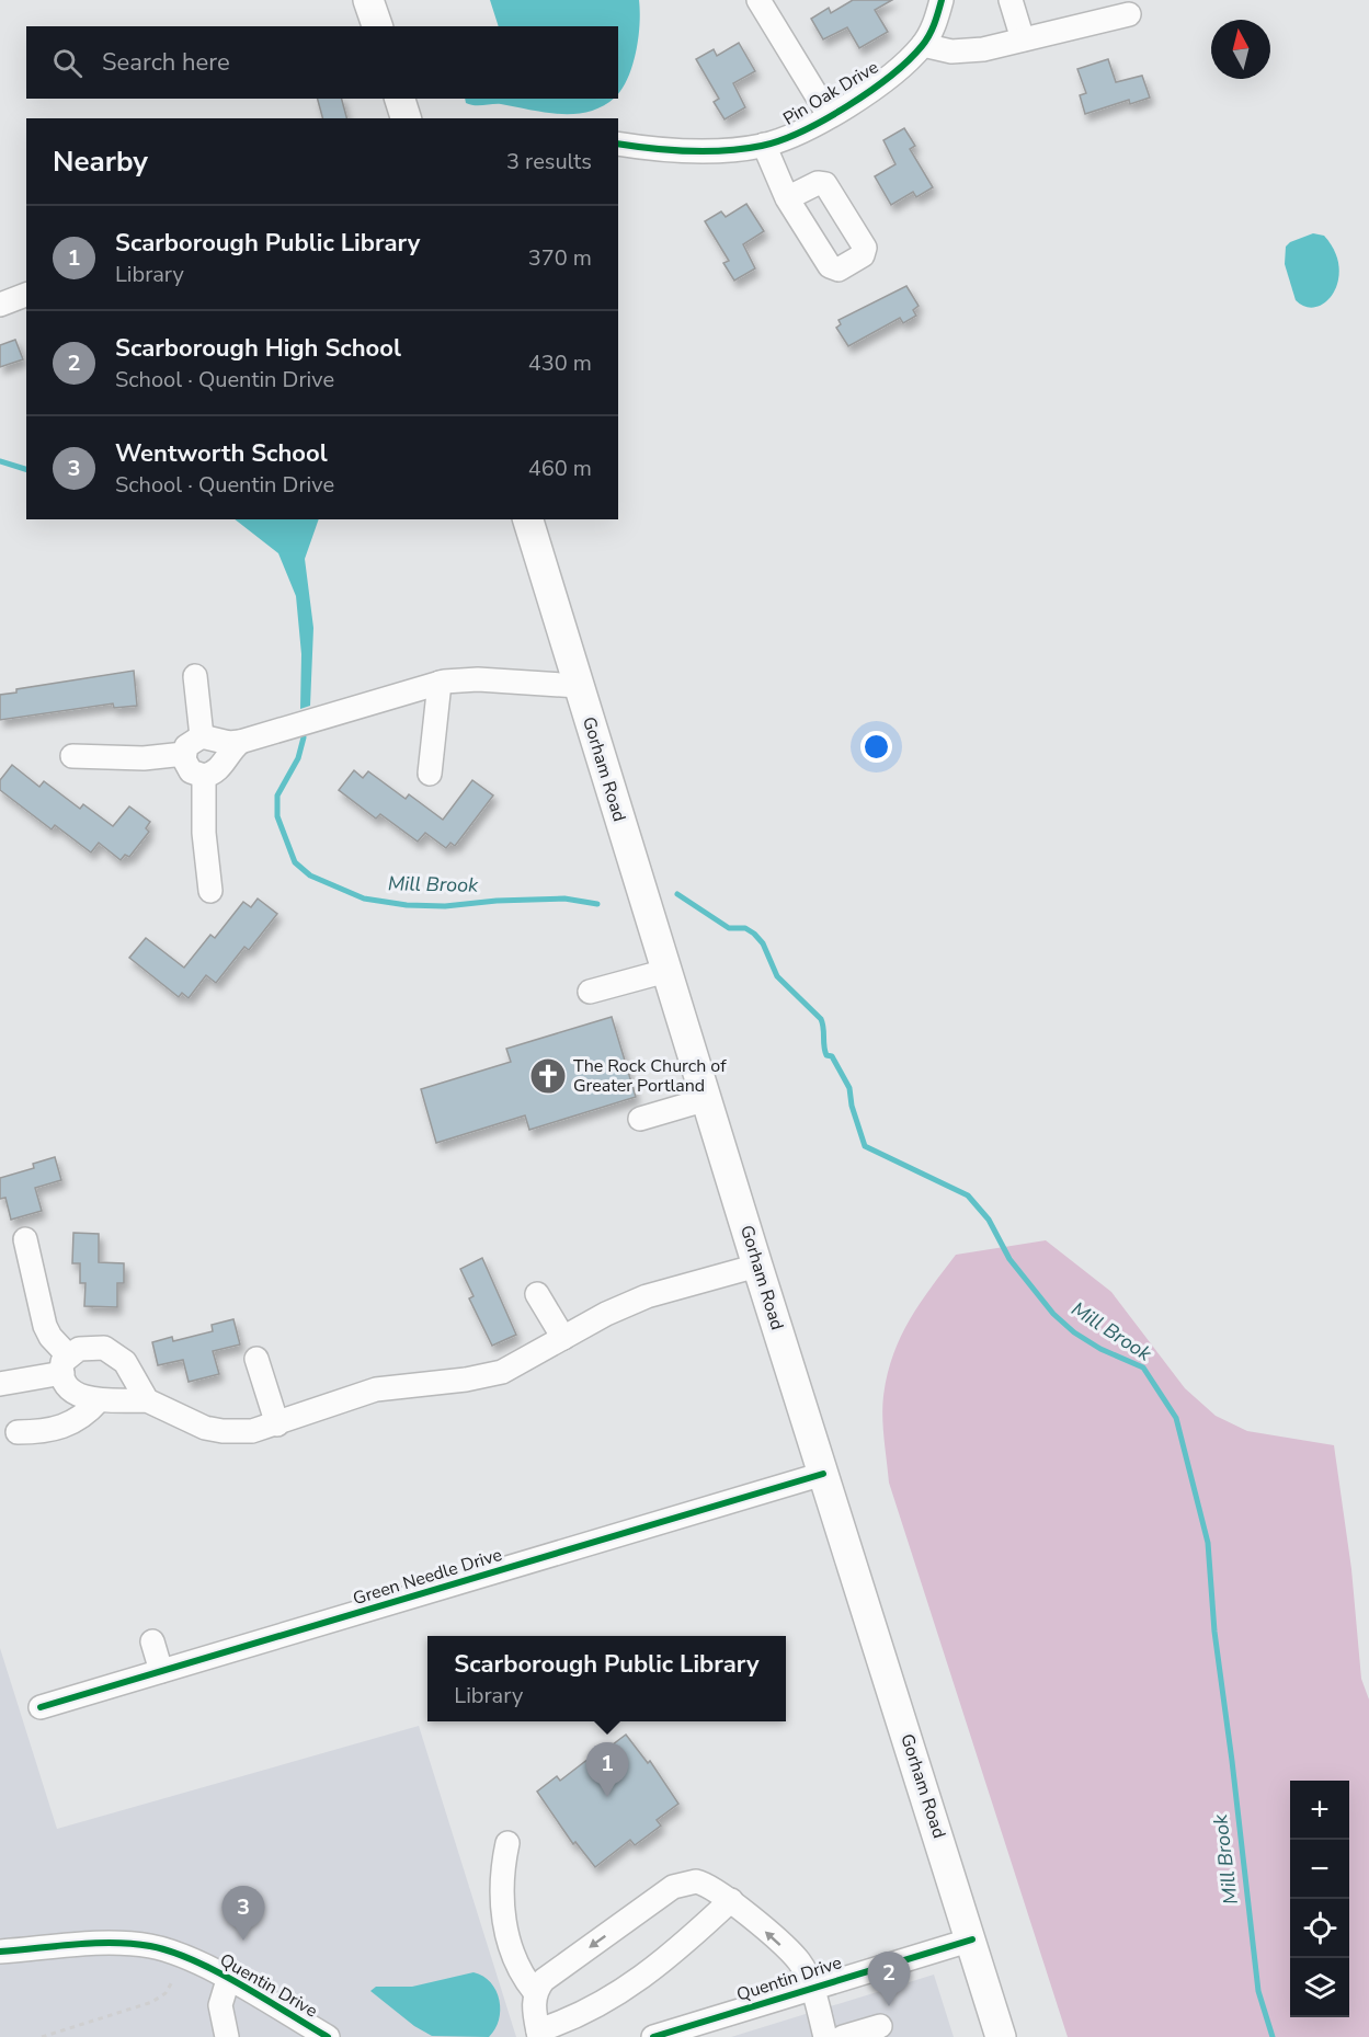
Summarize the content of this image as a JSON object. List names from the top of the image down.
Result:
{
  "streets": {
    "main road": ["Gorham Road"],
    "street": ["Pin Oak Drive", "Green Needle Drive", "Quentin Drive"]
  },
  "crossings": [
    ["Gorham Road", "Green Needle Drive"],
    ["Gorham Road", "Quentin Drive"]
  ],
  "water": ["Mill Brook"],
  "places": {
    "church": ["The Rock Church of Greater Portland"]
  },
  "north": "top",
  "page": {
    "search": "Search here",
    "heading": ["Nearby", "3 results"],
    "list": [
      {
        "mark": "1",
        "name": "Scarborough Public Library",
        "note": "Library",
        "value": "370 m"
      },
      {
        "mark": "2",
        "name": "Scarborough High School",
        "note": "School · Quentin Drive",
        "value": "430 m"
      },
      {
        "mark": "3",
        "name": "Wentworth School",
        "note": "School · Quentin Drive",
        "value": "460 m"
      }
    ],
    "popup": ["Scarborough Public Library", "Library"],
    "pins": ["1", "3", "2"],
    "map_buttons": ["+", "−"]
  }
}
